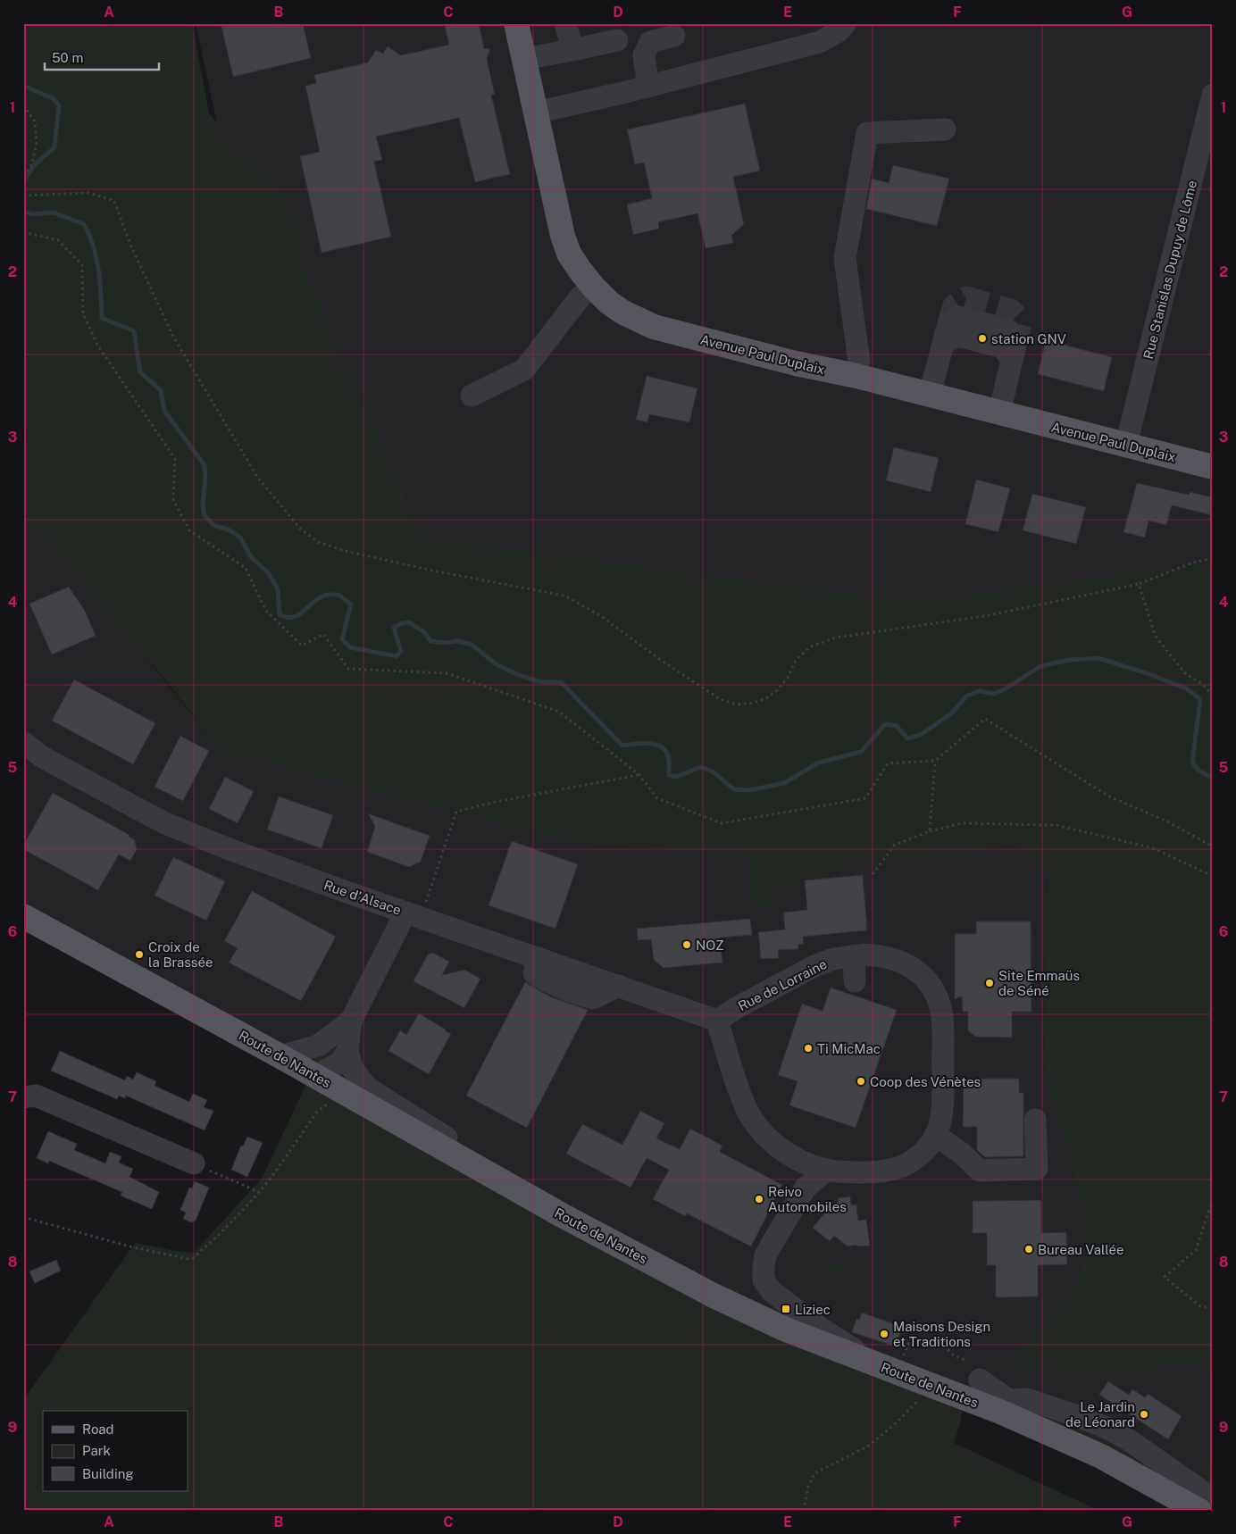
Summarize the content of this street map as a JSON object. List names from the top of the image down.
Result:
{
  "streets": {
    "main road": ["Avenue Paul Duplaix", "Route de Nantes"],
    "street": ["Rue Stanislas Dupuy de Lôme", "Rue d'Alsace", "Rue de Lorraine"]
  },
  "crossings": [
    ["Rue Stanislas Dupuy de Lôme", "Avenue Paul Duplaix"],
    ["Rue d'Alsace", "Rue de Lorraine"]
  ],
  "places": {
    "other": [
      "station GNV",
      "NOZ",
      "Croix de la Brassée",
      "Site Emmaüs de Séné",
      "Ti MicMac",
      "Coop des Vénètes",
      "Reivo Automobiles",
      "Bureau Vallée",
      "Maisons Design et Traditions",
      "Le Jardin de Léonard"
    ],
    "transit": ["Liziec"]
  },
  "legend": ["Road", "Park", "Building"],
  "scale_bar": "50 m",
  "grid": {
    "columns": [
      "A",
      "B",
      "C",
      "D",
      "E",
      "F",
      "G"
    ],
    "rows": [
      "1",
      "2",
      "3",
      "4",
      "5",
      "6",
      "7",
      "8",
      "9"
    ]
  }
}
